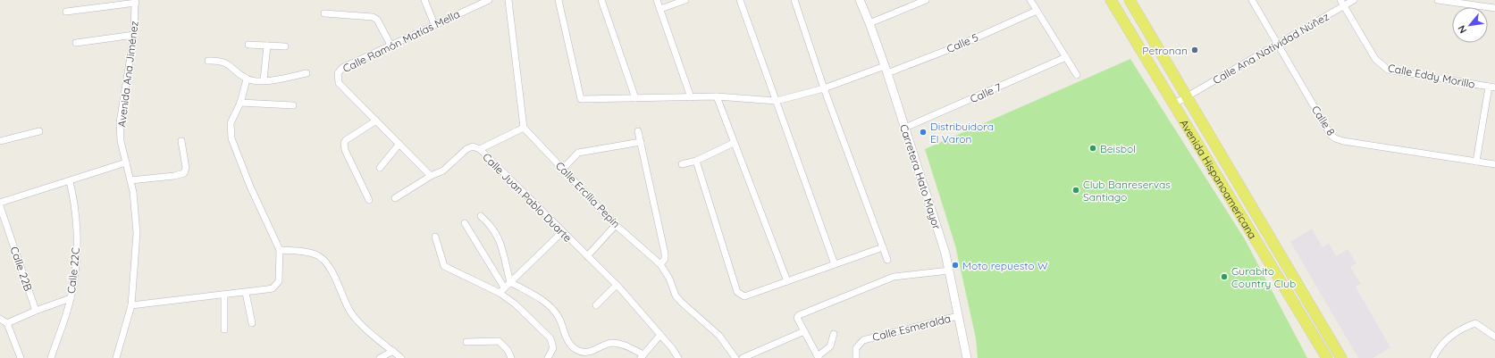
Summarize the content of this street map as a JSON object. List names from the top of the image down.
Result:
{
  "streets": {
    "main road": ["Avenida Hispanoamericana"],
    "street": [
      "Calle Ramón Matías Mella",
      "Calle 5",
      "Calle Ana Natividad Núñez",
      "Avenida Ana Jiménez",
      "Calle Eddy Morillo",
      "Calle 7",
      "Calle 8",
      "Carretera Hato Mayor",
      "Calle Ercilia Pepín",
      "Calle Juan Pablo Duarte",
      "Calle 22B",
      "Calle 22C",
      "Calle Esmeralda"
    ]
  },
  "crossings": [
    ["Calle 5", "Carretera Hato Mayor"],
    ["Calle Ana Natividad Núñez", "Calle Eddy Morillo"],
    ["Calle Ana Natividad Núñez", "Calle 8"],
    ["Calle Ana Natividad Núñez", "Avenida Hispanoamericana"],
    ["Calle 7", "Carretera Hato Mayor"],
    ["Carretera Hato Mayor", "Calle Esmeralda"]
  ],
  "places": [
    "Petronan",
    "Distribuidora El Varon",
    "Beisbol",
    "Club Banreservas Santiago",
    "Moto repuesto W",
    "Gurabito Country Club"
  ],
  "north": "bottom left"
}
